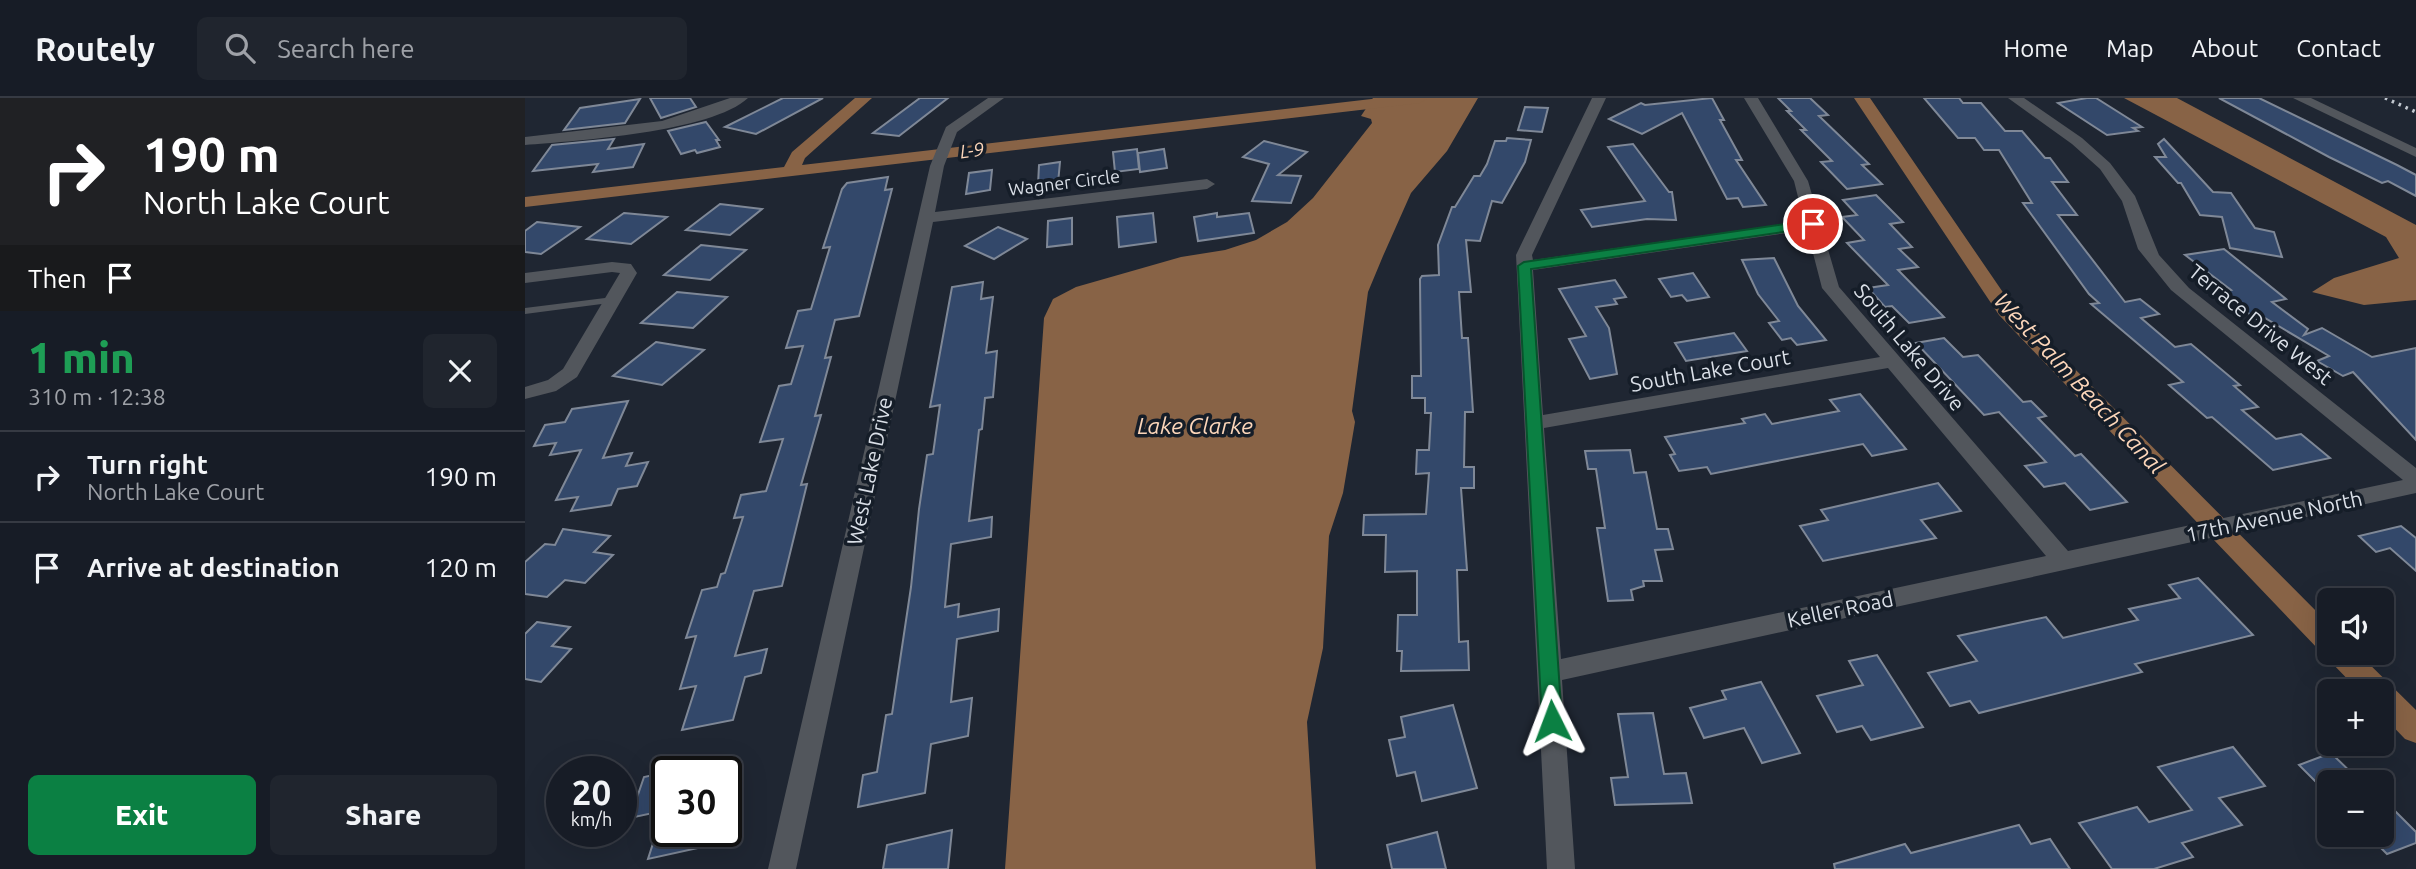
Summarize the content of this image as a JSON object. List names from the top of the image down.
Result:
{
  "streets": {
    "street": [
      "Wagner Circle",
      "Terrace Drive West",
      "South Lake Drive",
      "South Lake Court",
      "West Lake Drive",
      "17th Avenue North",
      "Keller Road"
    ]
  },
  "crossings": [
    ["Wagner Circle", "West Lake Drive"],
    ["South Lake Drive", "South Lake Court"],
    ["South Lake Drive", "Keller Road"],
    ["17th Avenue North", "Keller Road"]
  ],
  "water": ["L-9", "West Palm Beach Canal", "Lake Clarke"],
  "page": {
    "header": "Routely",
    "search": "Search here",
    "nav": [
      "Home",
      "Map",
      "About",
      "Contact"
    ],
    "turn": ["190 m", "North Lake Court"],
    "then": "Then",
    "heading": ["1 min", "310 m · 12:38"],
    "list": [
      {
        "name": "Turn right",
        "note": "North Lake Court",
        "value": "190 m"
      },
      {
        "name": "Arrive at destination",
        "value": "120 m"
      }
    ],
    "map_buttons": ["+", "−"],
    "speed": "20 km/h",
    "limit": "30",
    "buttons": ["Exit", "Share"]
  }
}
